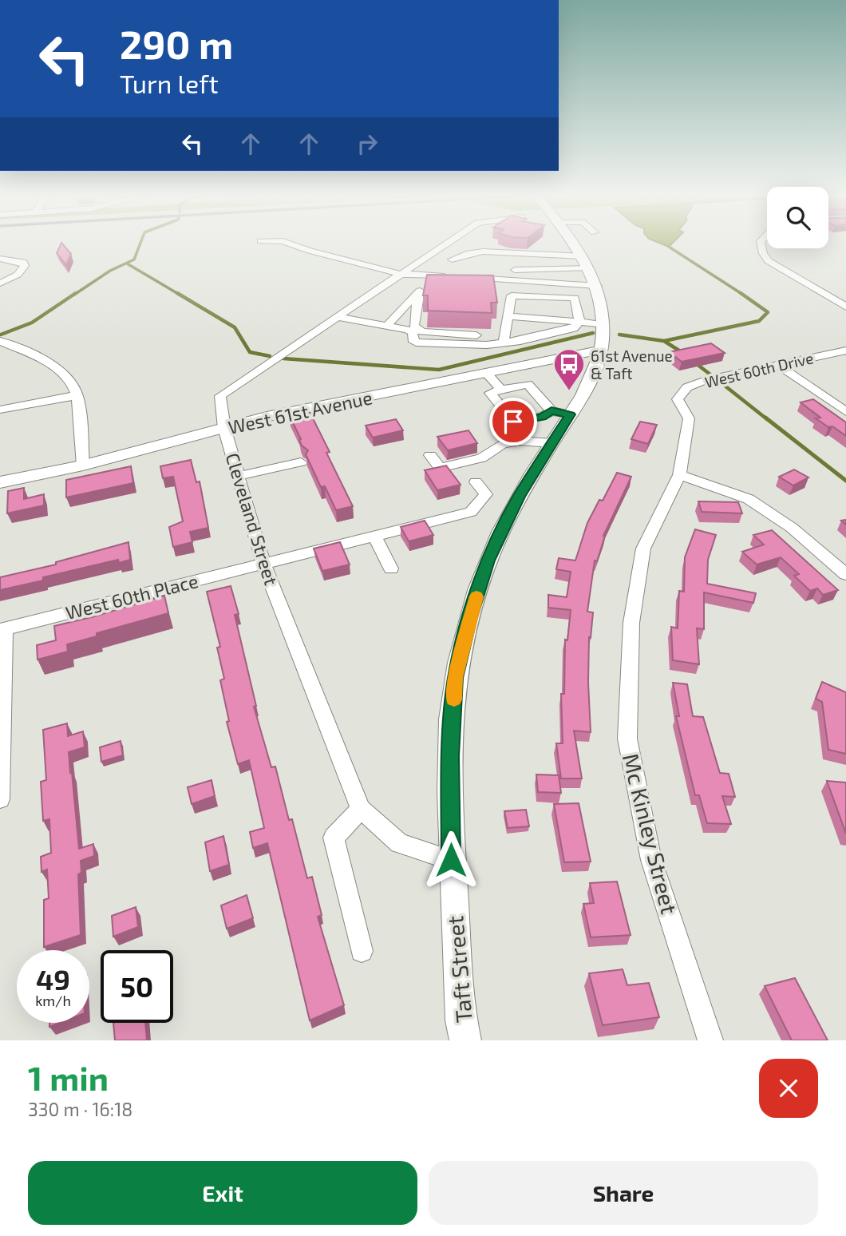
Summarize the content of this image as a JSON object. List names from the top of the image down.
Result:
{
  "streets": {
    "main road": ["West 61st Avenue", "Taft Street"],
    "street": [
      "West 60th Drive",
      "Cleveland Street",
      "West 60th Place",
      "Mc Kinley Street"
    ]
  },
  "crossings": [
    ["West 60th Drive", "Mc Kinley Street"],
    ["West 61st Avenue", "Cleveland Street"],
    ["West 61st Avenue", "Taft Street"],
    ["Cleveland Street", "West 60th Place"],
    ["Cleveland Street", "Taft Street"]
  ],
  "places": {
    "bus stop": ["61st Avenue & Taft"]
  },
  "page": {
    "turn": ["290 m", "Turn left"],
    "speed": "49 km/h",
    "limit": "50",
    "heading": ["1 min", "330 m · 16:18"],
    "buttons": ["Exit", "Share"]
  }
}
